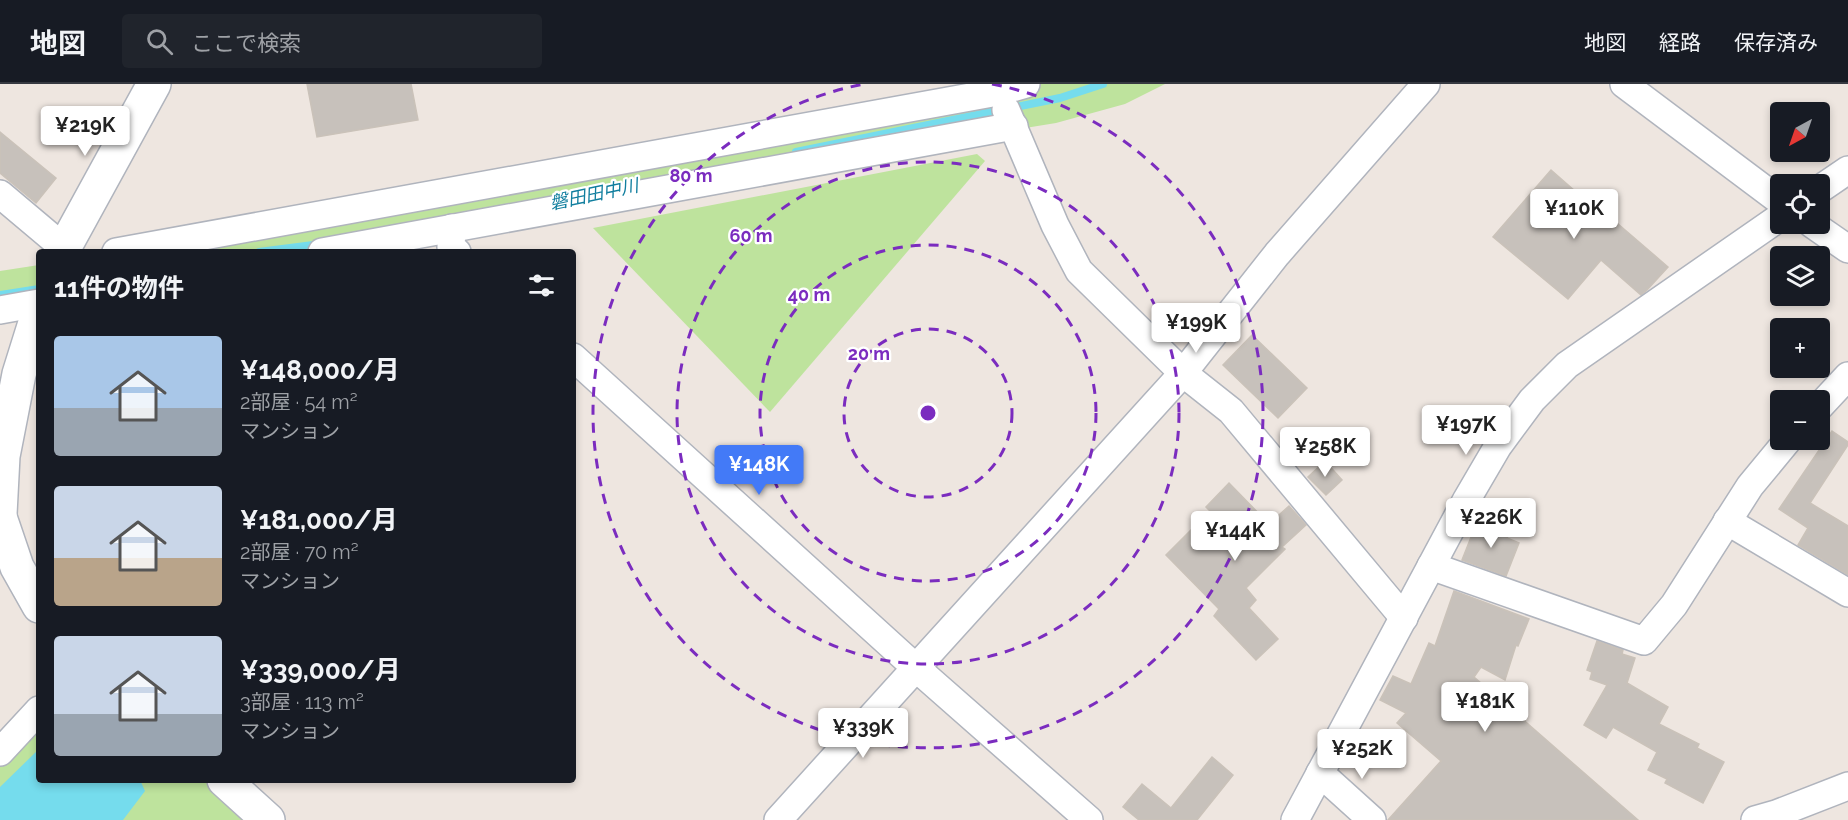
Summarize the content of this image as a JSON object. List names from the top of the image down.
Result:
{
  "water": ["磐田田中川"],
  "north": "bottom left",
  "page": {
    "header": "地図",
    "search": "ここで検索",
    "nav": ["地図", "経路", "保存済み"],
    "map_buttons": ["+", "−"],
    "price": [
      "¥219K",
      "¥110K",
      "¥199K",
      "¥197K",
      "¥258K",
      "¥148K",
      "¥226K",
      "¥144K",
      "¥181K",
      "¥339K",
      "¥252K"
    ],
    "heading": "11件の物件",
    "list": [
      {
        "name": "¥148,000/月",
        "note": "2部屋 · 54 m² · マンション"
      },
      {
        "name": "¥181,000/月",
        "note": "2部屋 · 70 m² · マンション"
      },
      {
        "name": "¥339,000/月",
        "note": "3部屋 · 113 m² · マンション"
      }
    ]
  },
  "rings": [
    "80 m",
    "60 m",
    "40 m",
    "20 m"
  ]
}
